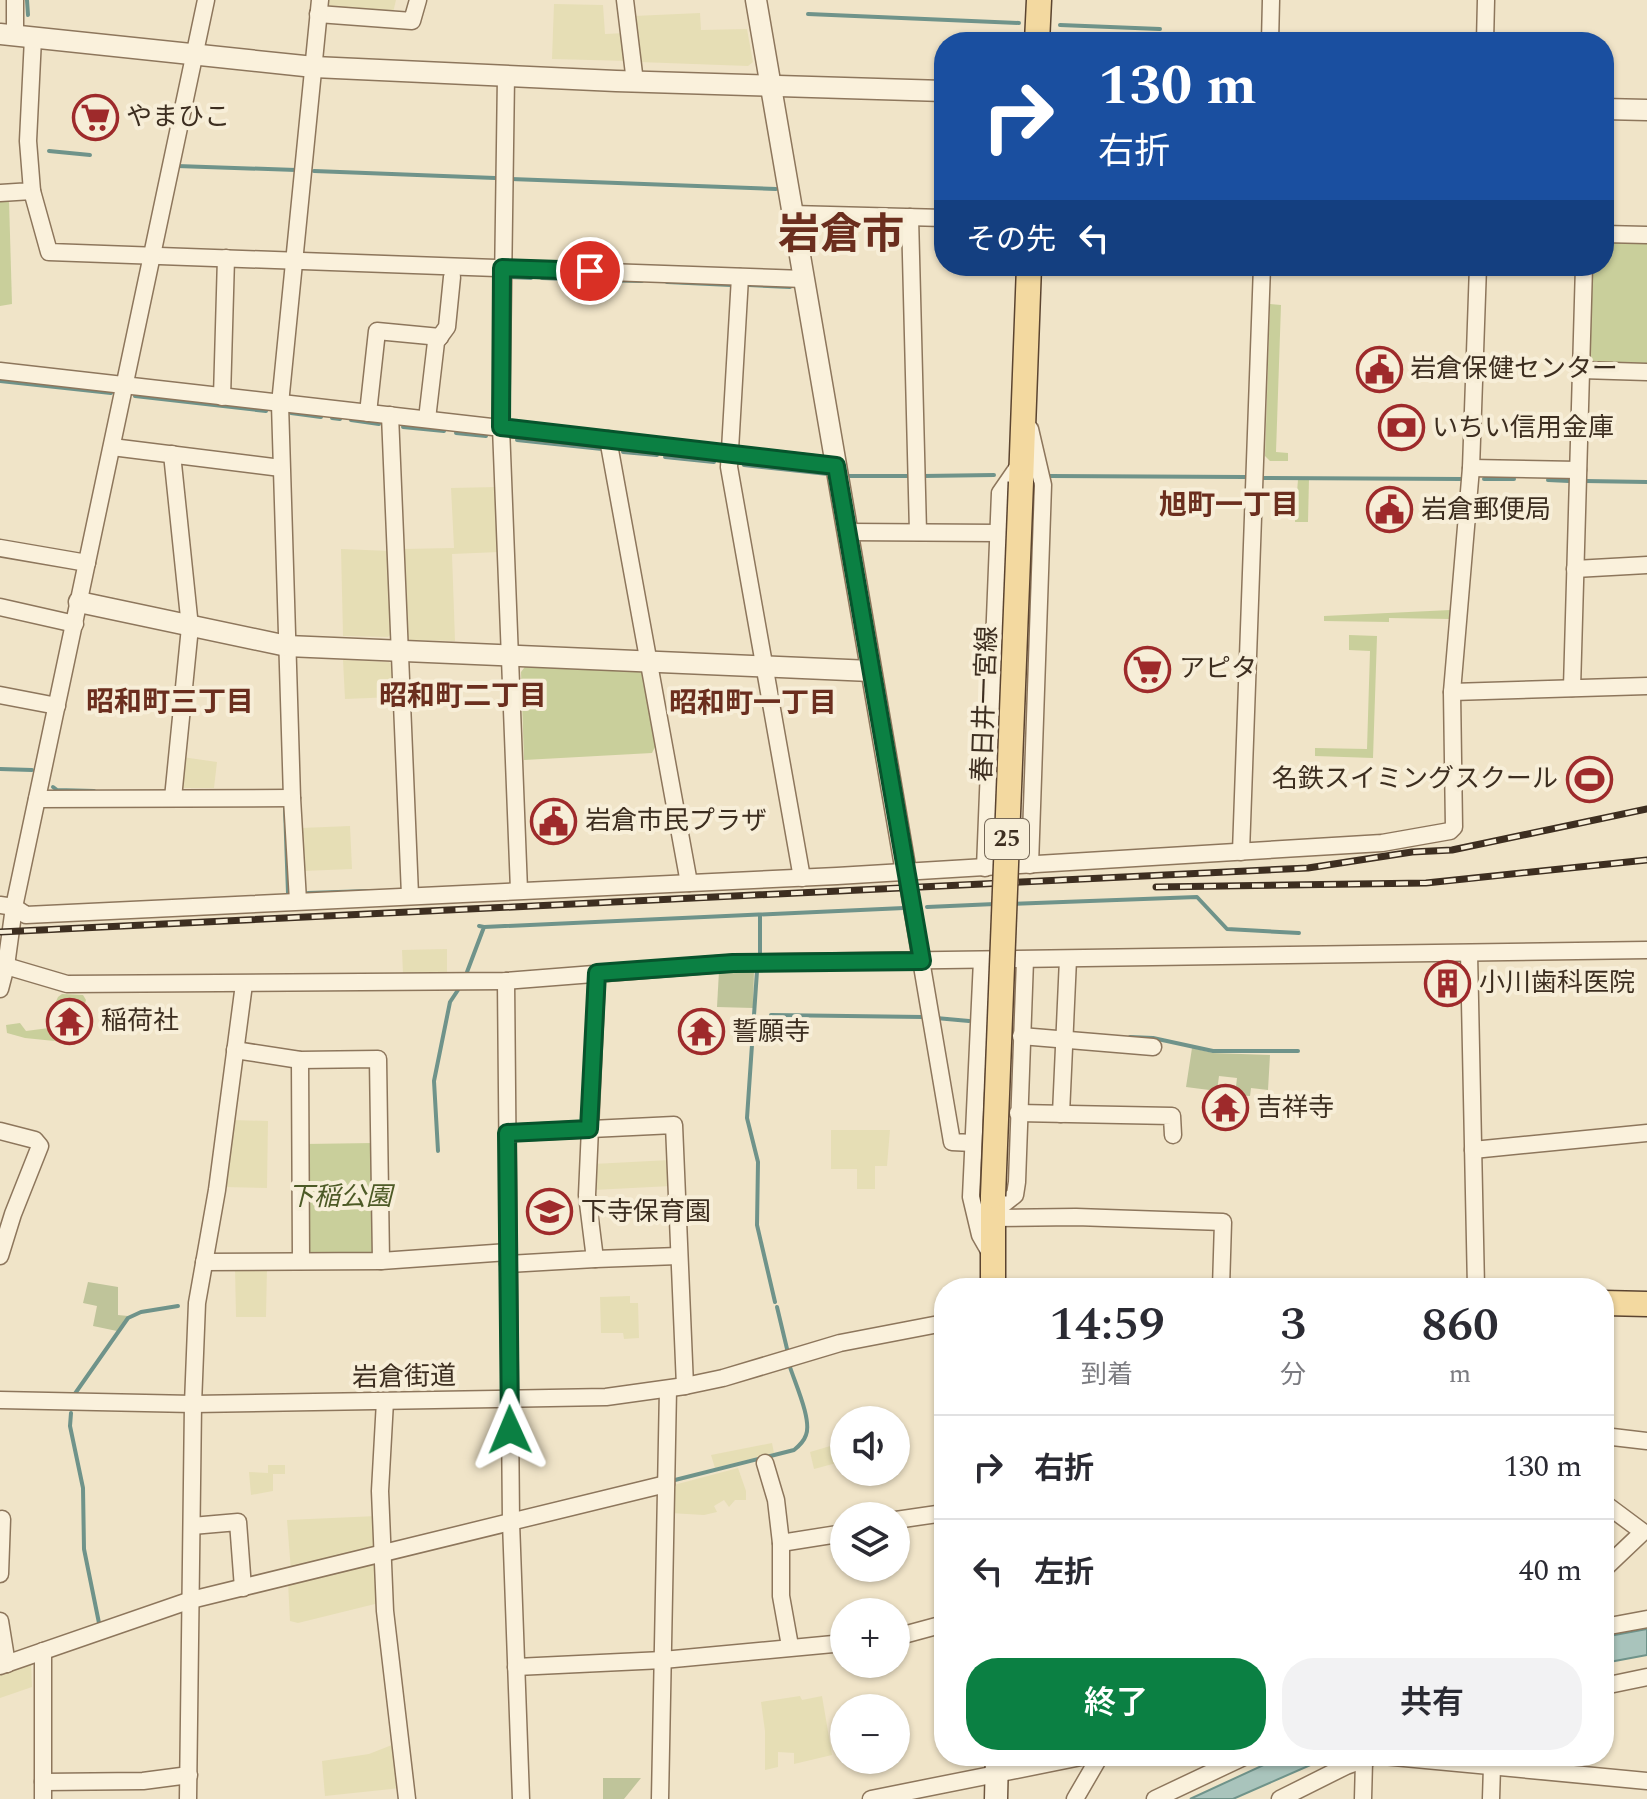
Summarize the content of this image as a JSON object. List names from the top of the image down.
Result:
{
  "streets": {
    "main road": ["春日井一宮線", "25"],
    "street": ["岩倉街道"]
  },
  "districts": [
    "岩倉市",
    "旭町一丁目",
    "昭和町二丁目",
    "昭和町三丁目",
    "昭和町一丁目"
  ],
  "parks": ["下稲公園"],
  "places": {
    "supermarket": ["やまひこ", "アピタ"],
    "public building": ["岩倉保健センター", "岩倉郵便局", "岩倉市民プラザ"],
    "bank": ["いちい信用金庫"],
    "sports": ["名鉄スイミングスクール"],
    "building": ["小川歯科医院"],
    "temple": ["稲荷社", "誓願寺", "吉祥寺"],
    "school or university": ["下寺保育園"]
  },
  "page": {
    "turn": ["130 m", "右折"],
    "then": "その先",
    "eta": [
      "14:59",
      "到着",
      "3",
      "分",
      "860",
      "m"
    ],
    "map_buttons": ["+", "−"],
    "list": [
      {
        "name": "右折",
        "value": "130 m"
      },
      {
        "name": "左折",
        "value": "40 m"
      }
    ],
    "buttons": ["終了", "共有"]
  }
}
